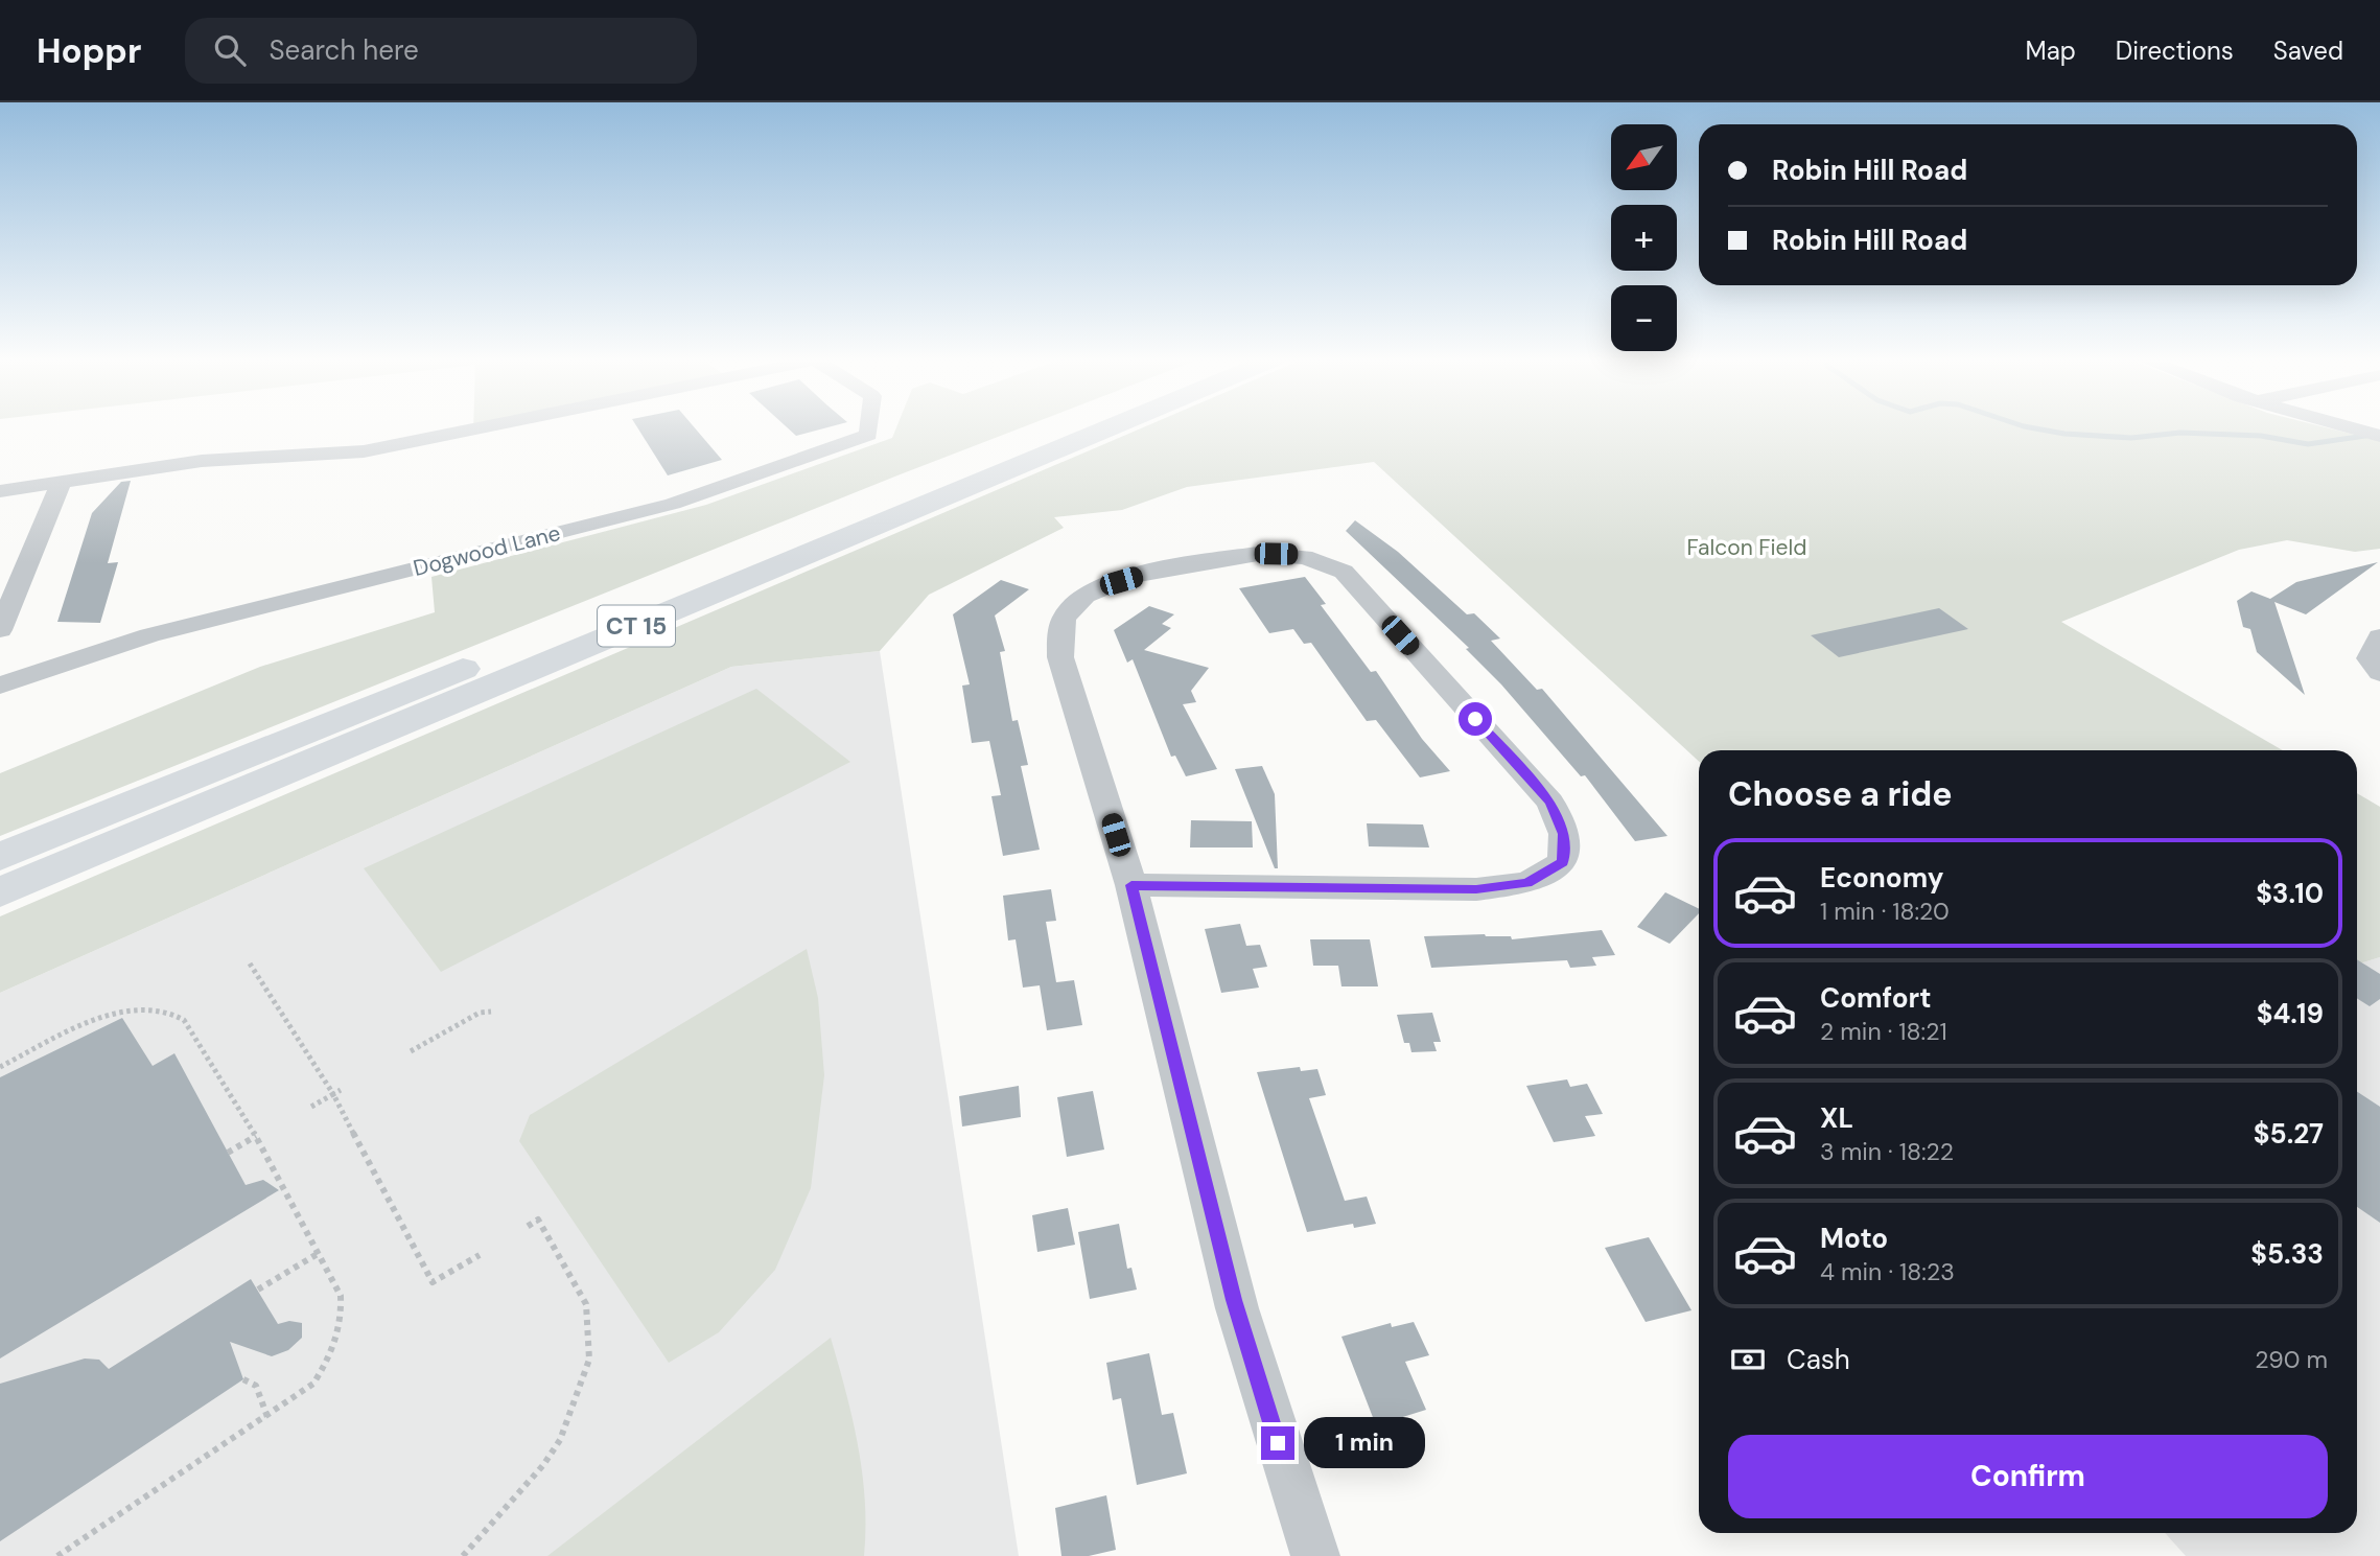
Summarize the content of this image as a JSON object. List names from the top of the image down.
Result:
{
  "streets": {
    "highway": ["CT 15"],
    "street": ["Dogwood Lane"]
  },
  "parks": ["Falcon Field"],
  "north": "bottom left",
  "page": {
    "header": "Hoppr",
    "search": "Search here",
    "nav": ["Map", "Directions", "Saved"],
    "map_buttons": ["+", "−"],
    "banner": ["Robin Hill Road", "Robin Hill Road"],
    "heading": "Choose a ride",
    "list": [
      {
        "name": "Economy",
        "note": "1 min · 18:20",
        "value": "$3.10"
      },
      {
        "name": "Comfort",
        "note": "2 min · 18:21",
        "value": "$4.19"
      },
      {
        "name": "XL",
        "note": "3 min · 18:22",
        "value": "$5.27"
      },
      {
        "name": "Moto",
        "note": "4 min · 18:23",
        "value": "$5.33"
      }
    ],
    "pay": ["Cash", "290 m"],
    "bubble": "1 min",
    "buttons": "Confirm"
  }
}
